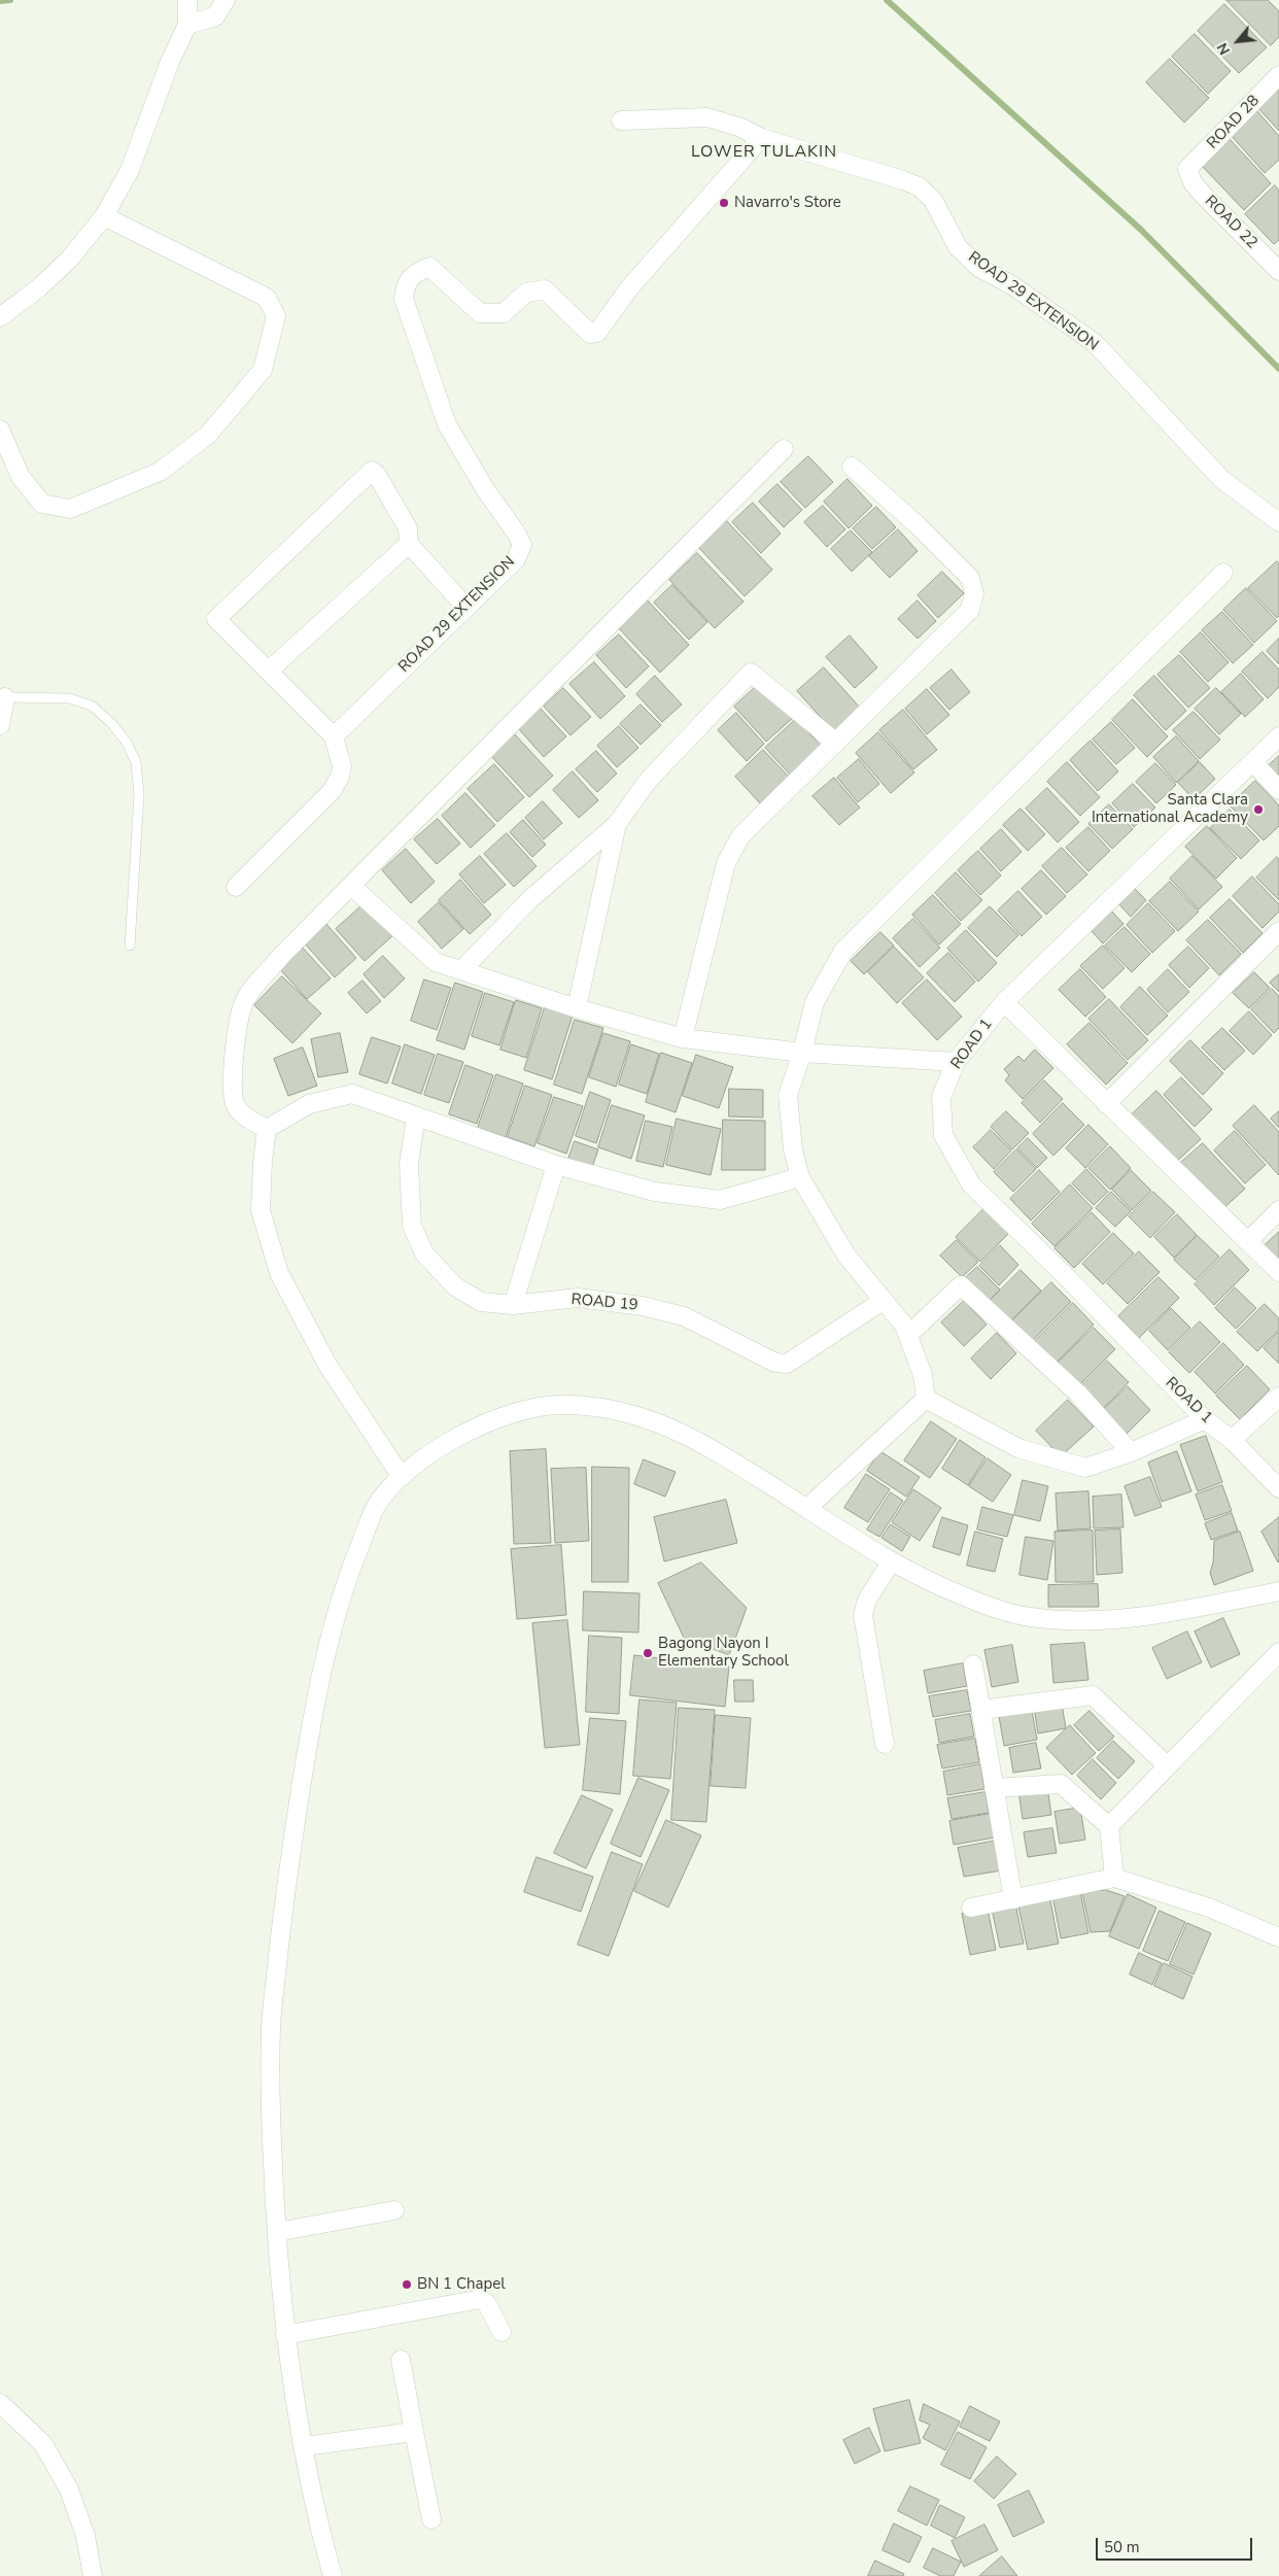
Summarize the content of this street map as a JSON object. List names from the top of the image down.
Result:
{
  "streets": {
    "street": [
      "ROAD 28",
      "ROAD 22",
      "ROAD 29 EXTENSION",
      "ROAD 1",
      "ROAD 19"
    ]
  },
  "crossings": [
    ["ROAD 28", "ROAD 22"]
  ],
  "districts": ["LOWER TULAKIN"],
  "places": [
    "Navarro's Store",
    "Santa Clara International Academy",
    "Bagong Nayon I Elementary School",
    "BN 1 Chapel"
  ],
  "scale_bar": "50 m",
  "north": "bottom left"
}
